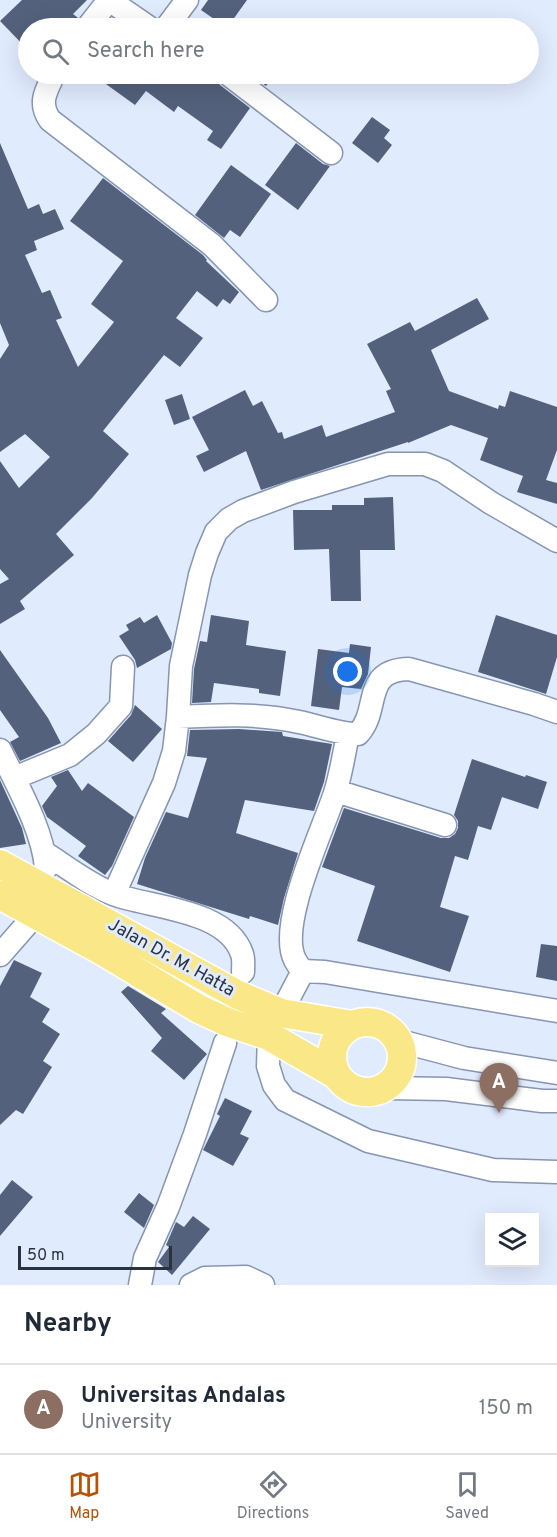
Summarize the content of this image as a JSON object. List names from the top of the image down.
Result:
{
  "streets": {
    "main road": ["Jalan Dr. M. Hatta"]
  },
  "scale_bar": "50 m",
  "page": {
    "search": "Search here",
    "pins": "A",
    "scale": "50 m",
    "heading": "Nearby",
    "list": [
      {
        "mark": "A",
        "name": "Universitas Andalas",
        "note": "University",
        "value": "150 m"
      }
    ],
    "nav": ["Map", "Directions", "Saved"]
  }
}
